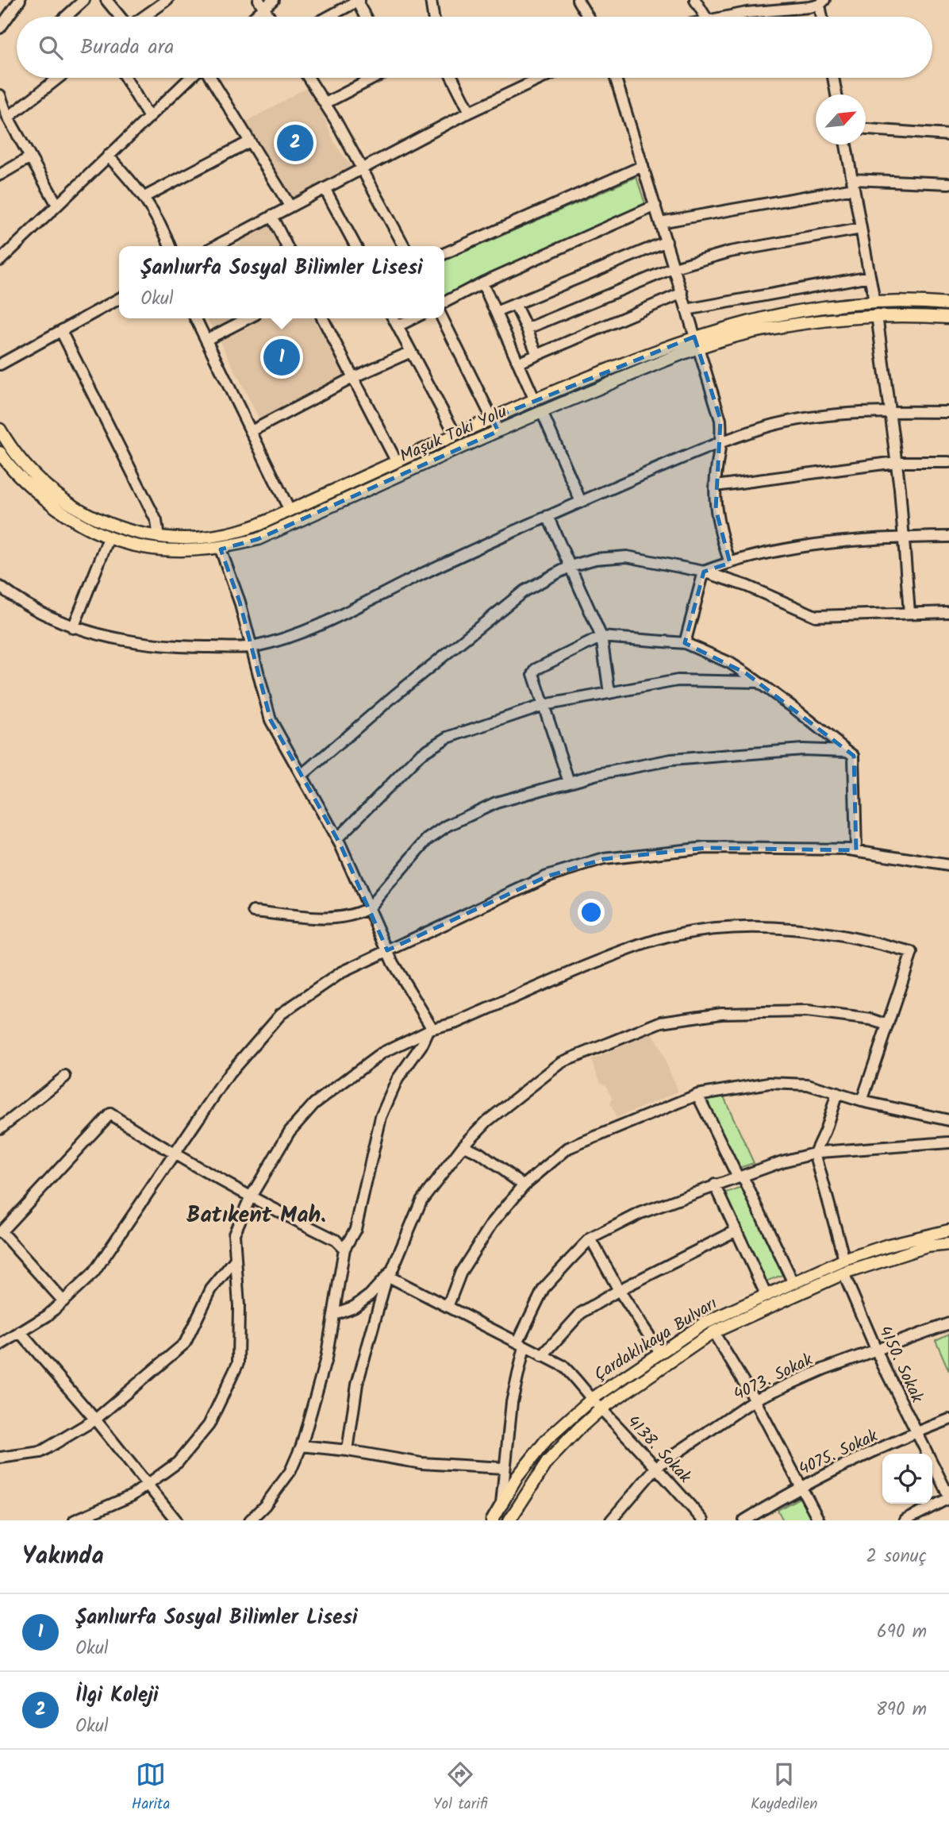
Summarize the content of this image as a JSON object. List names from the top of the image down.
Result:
{
  "streets": {
    "main road": ["Maşuk Toki Yolu", "Çardaklıkaya Bulvarı"],
    "street": [
      "4150. Sokak",
      "4073. Sokak",
      "4138. Sokak",
      "4075. Sokak"
    ]
  },
  "crossings": [
    ["Çardaklıkaya Bulvarı", "4150. Sokak"],
    ["Çardaklıkaya Bulvarı", "4138. Sokak"],
    ["4150. Sokak", "4073. Sokak"],
    ["4150. Sokak", "4075. Sokak"],
    ["4073. Sokak", "4138. Sokak"]
  ],
  "districts": ["Batıkent Mah."],
  "north": "top right",
  "page": {
    "search": "Burada ara",
    "pins": ["2", "1"],
    "popup": ["Şanlıurfa Sosyal Bilimler Lisesi", "Okul"],
    "heading": ["Yakında", "2 sonuç"],
    "list": [
      {
        "mark": "1",
        "name": "Şanlıurfa Sosyal Bilimler Lisesi",
        "note": "Okul",
        "value": "690 m"
      },
      {
        "mark": "2",
        "name": "İlgi Koleji",
        "note": "Okul",
        "value": "890 m"
      }
    ],
    "nav": ["Harita", "Yol tarifi", "Kaydedilen"]
  }
}
